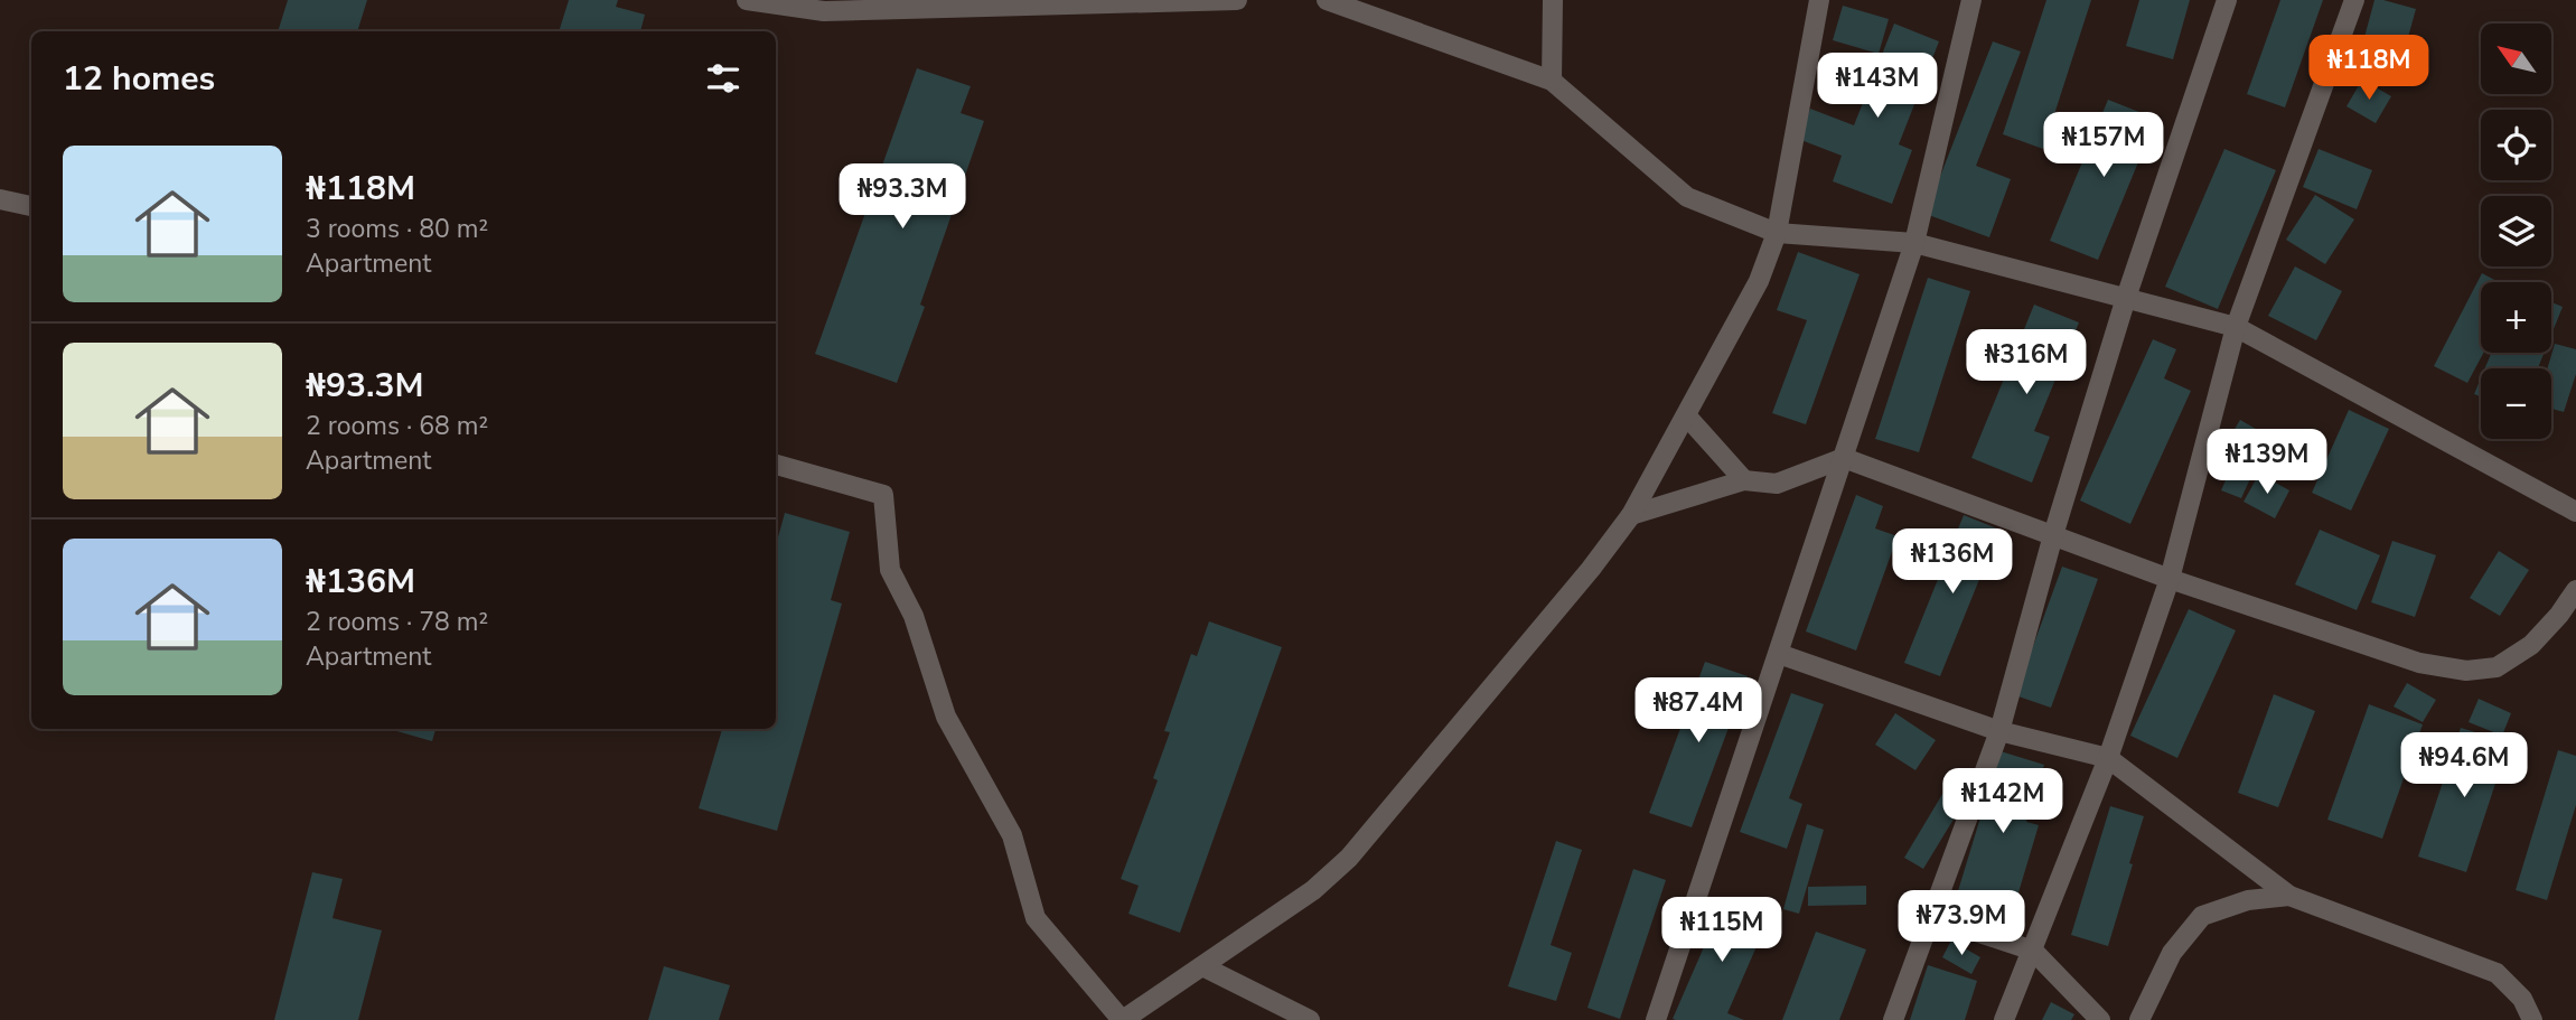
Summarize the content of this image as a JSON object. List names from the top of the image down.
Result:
{
  "north": "top left",
  "page": {
    "map_buttons": ["+", "−"],
    "heading": "12 homes",
    "price": [
      "₦118M",
      "₦143M",
      "₦157M",
      "₦93.3M",
      "₦316M",
      "₦139M",
      "₦136M",
      "₦87.4M",
      "₦94.6M",
      "₦142M",
      "₦73.9M",
      "₦115M"
    ],
    "list": [
      {
        "name": "₦118M",
        "note": "3 rooms · 80 m² · Apartment"
      },
      {
        "name": "₦93.3M",
        "note": "2 rooms · 68 m² · Apartment"
      },
      {
        "name": "₦136M",
        "note": "2 rooms · 78 m² · Apartment"
      }
    ]
  }
}
